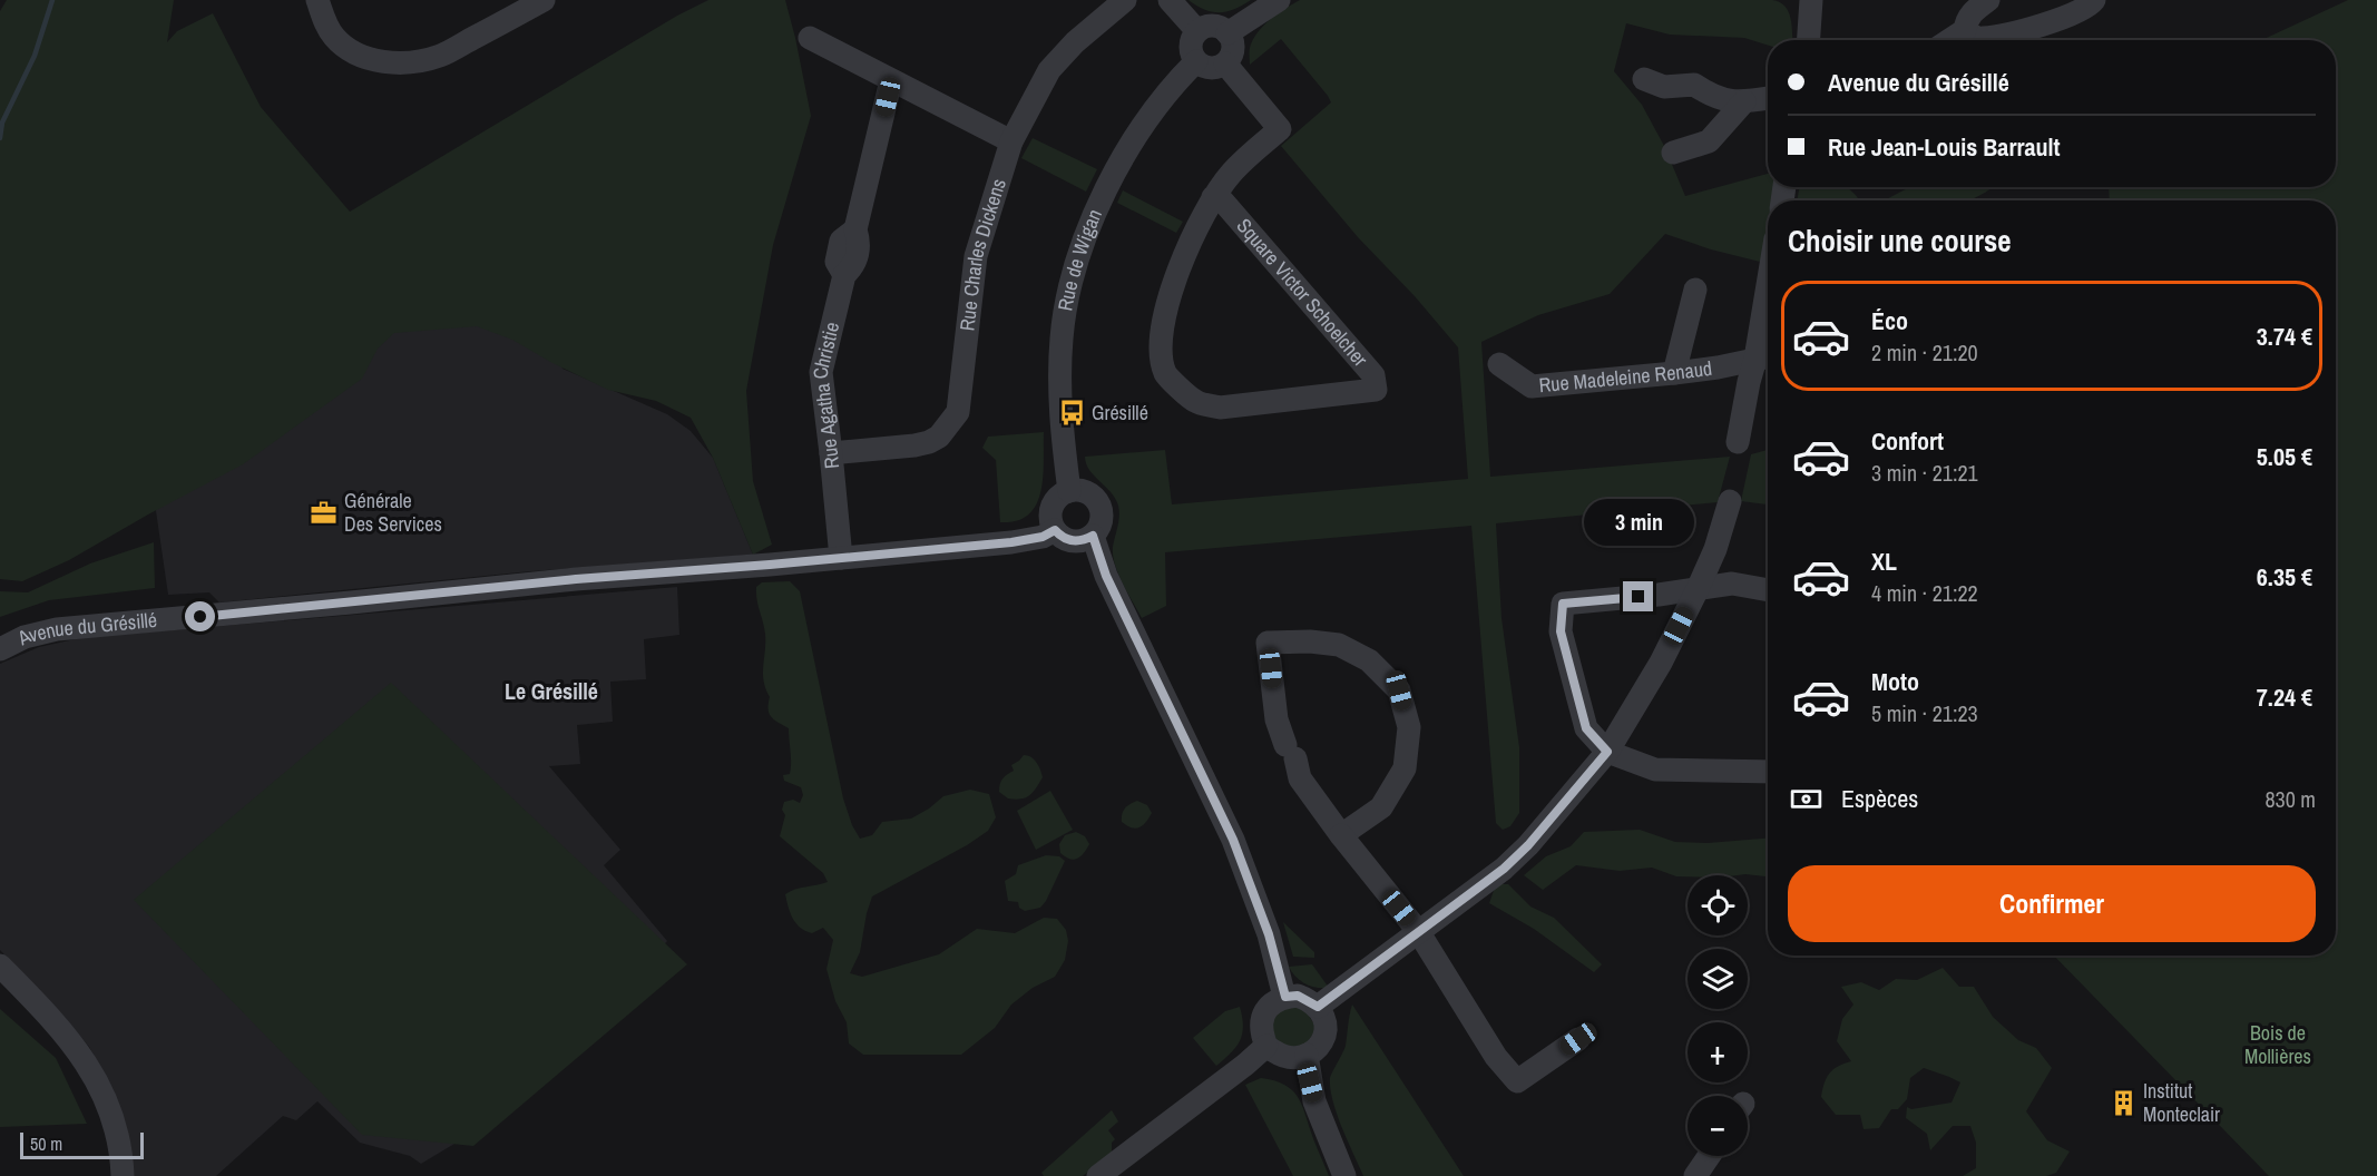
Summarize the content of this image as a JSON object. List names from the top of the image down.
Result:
{
  "streets": {
    "street": [
      "Rue Charles Dickens",
      "Rue de Wigan",
      "Square Victor Schoelcher",
      "Rue Madeleine Renaud",
      "Rue Agatha Christie",
      "Avenue du Grésillé"
    ]
  },
  "crossings": [
    ["Rue Charles Dickens", "Rue Agatha Christie"],
    ["Rue de Wigan", "Square Victor Schoelcher"],
    ["Rue de Wigan", "Avenue du Grésillé"],
    ["Rue Agatha Christie", "Avenue du Grésillé"]
  ],
  "districts": ["Le Grésillé"],
  "parks": ["Bois de Mollières"],
  "places": {
    "bus stop": ["Grésillé"],
    "office": ["Générale Des Services"],
    "building": ["Institut Monteclair"]
  },
  "scale_bar": "50 m",
  "page": {
    "banner": ["Avenue du Grésillé", "Rue Jean-Louis Barrault"],
    "heading": "Choisir une course",
    "list": [
      {
        "name": "Éco",
        "note": "2 min · 21:20",
        "value": "3.74 €"
      },
      {
        "name": "Confort",
        "note": "3 min · 21:21",
        "value": "5.05 €"
      },
      {
        "name": "XL",
        "note": "4 min · 21:22",
        "value": "6.35 €"
      },
      {
        "name": "Moto",
        "note": "5 min · 21:23",
        "value": "7.24 €"
      }
    ],
    "bubble": "3 min",
    "pay": ["Espèces", "830 m"],
    "buttons": "Confirmer",
    "map_buttons": ["+", "−"],
    "scale": "50 m"
  }
}
